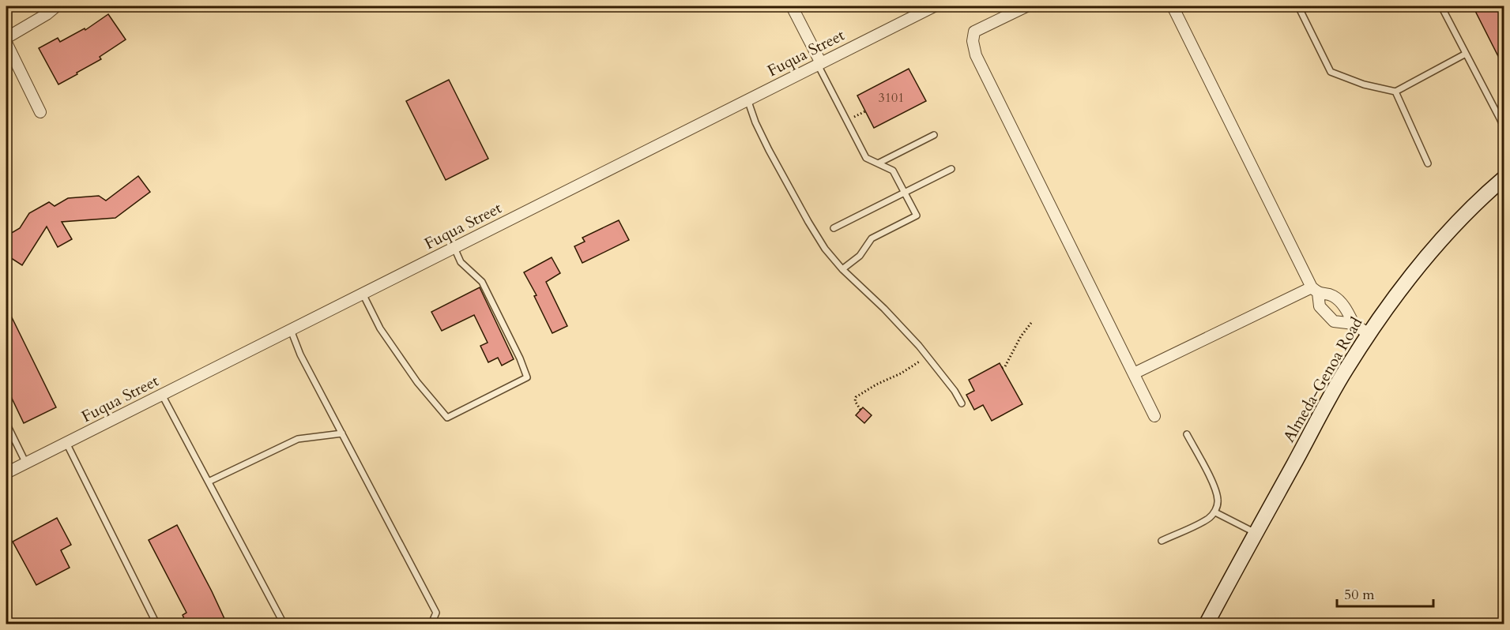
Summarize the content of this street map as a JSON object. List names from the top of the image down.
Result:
{
  "streets": {
    "main road": ["Almeda-Genoa Road"],
    "street": ["Fuqua Street"]
  },
  "house_numbers": ["3101"],
  "scale_bar": "50 m"
}
